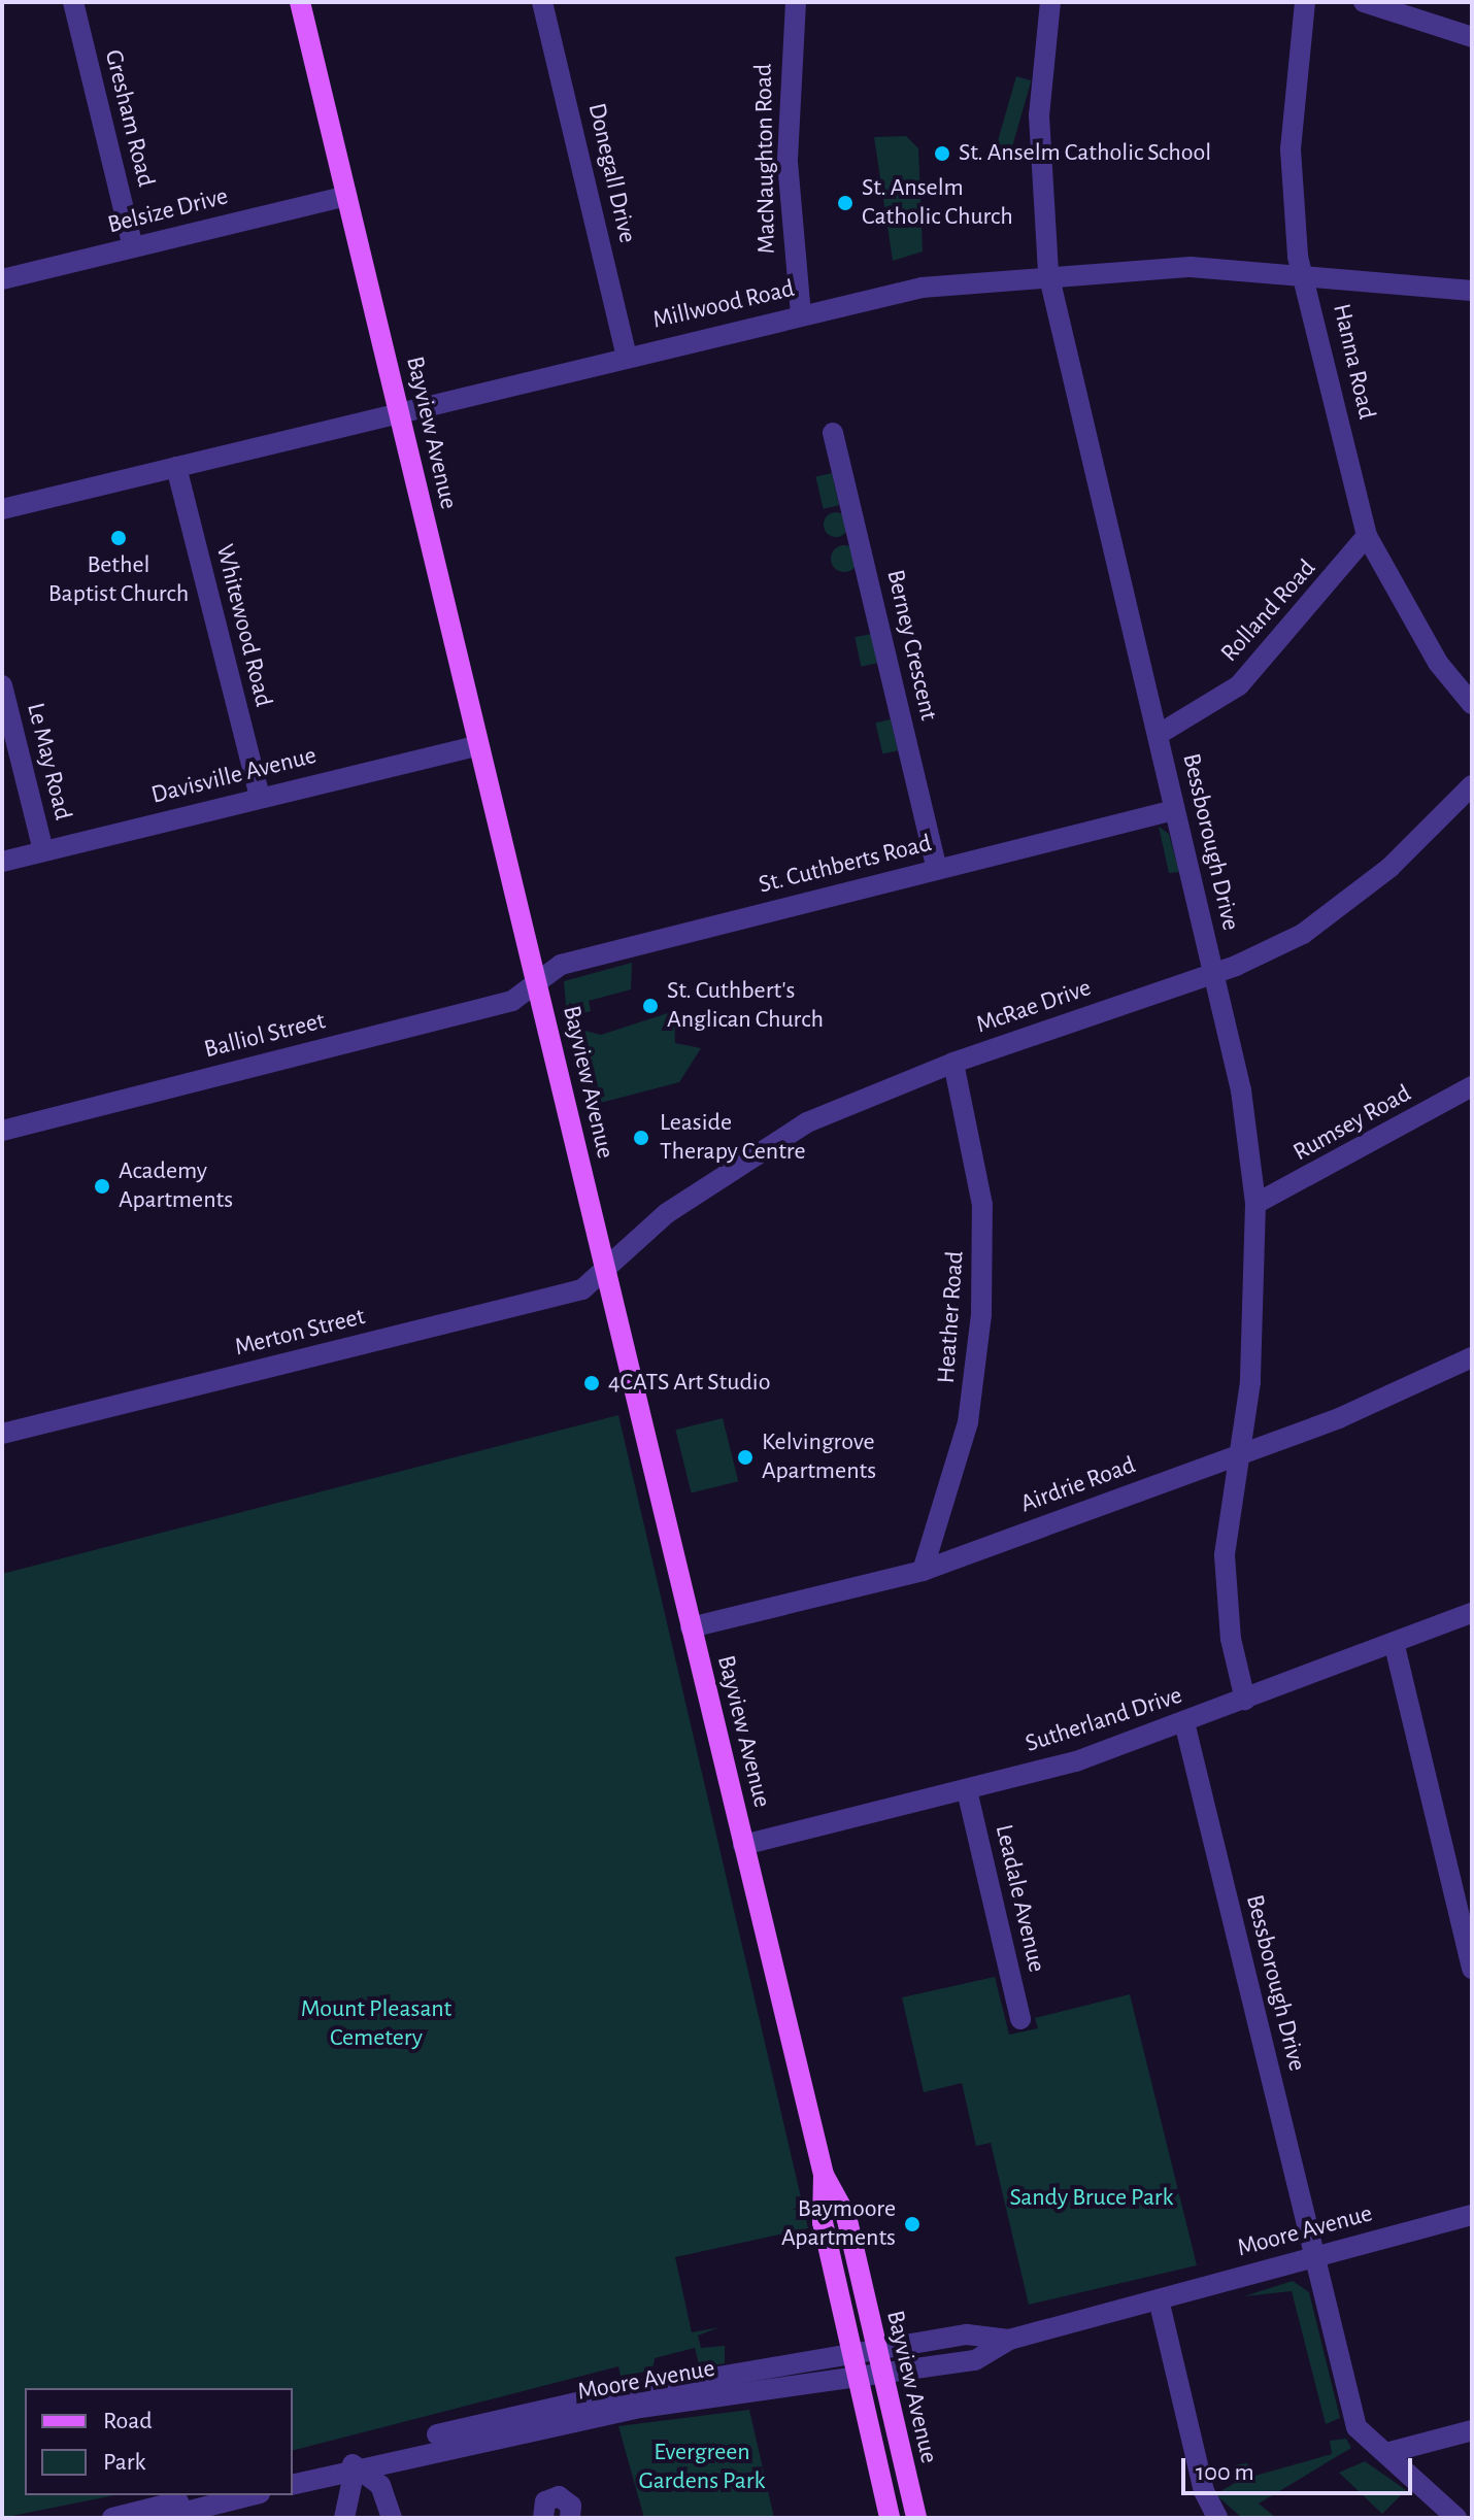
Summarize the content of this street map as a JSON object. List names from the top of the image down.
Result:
{
  "streets": {
    "main road": ["Bayview Avenue"],
    "street": [
      "Gresham Road",
      "MacNaughton Road",
      "Donegall Drive",
      "Belsize Drive",
      "Millwood Road",
      "Hanna Road",
      "Rolland Road",
      "Whitewood Road",
      "Berney Crescent",
      "Le May Road",
      "Davisville Avenue",
      "Bessborough Drive",
      "St. Cuthberts Road",
      "McRae Drive",
      "Balliol Street",
      "Rumsey Road",
      "Heather Road",
      "Merton Street",
      "Airdrie Road",
      "Sutherland Drive",
      "Leadale Avenue",
      "Moore Avenue"
    ]
  },
  "crossings": [
    ["Gresham Road", "Belsize Drive"],
    ["MacNaughton Road", "Millwood Road"],
    ["Donegall Drive", "Millwood Road"],
    ["Belsize Drive", "Bayview Avenue"],
    ["Millwood Road", "Hanna Road"],
    ["Millwood Road", "Bayview Avenue"],
    ["Millwood Road", "Whitewood Road"],
    ["Millwood Road", "Bessborough Drive"],
    ["Hanna Road", "Rolland Road"],
    ["Bayview Avenue", "Davisville Avenue"],
    ["Bayview Avenue", "St. Cuthberts Road"],
    ["Bayview Avenue", "McRae Drive"],
    ["Bayview Avenue", "Balliol Street"],
    ["Bayview Avenue", "Merton Street"],
    ["Bayview Avenue", "Airdrie Road"],
    ["Bayview Avenue", "Sutherland Drive"],
    ["Bayview Avenue", "Moore Avenue"],
    ["Rolland Road", "Bessborough Drive"],
    ["Whitewood Road", "Davisville Avenue"],
    ["Berney Crescent", "St. Cuthberts Road"],
    ["Le May Road", "Davisville Avenue"],
    ["Bessborough Drive", "St. Cuthberts Road"],
    ["Bessborough Drive", "McRae Drive"],
    ["Bessborough Drive", "Rumsey Road"],
    ["Bessborough Drive", "Airdrie Road"],
    ["Bessborough Drive", "Sutherland Drive"],
    ["Bessborough Drive", "Moore Avenue"],
    ["St. Cuthberts Road", "Balliol Street"],
    ["McRae Drive", "Heather Road"],
    ["McRae Drive", "Merton Street"],
    ["Heather Road", "Airdrie Road"],
    ["Sutherland Drive", "Leadale Avenue"]
  ],
  "parks": ["Mount Pleasant Cemetery", "Sandy Bruce Park", "Evergreen Gardens Park"],
  "places": [
    "St. Anselm Catholic School",
    "St. Anselm Catholic Church",
    "Bethel Baptist Church",
    "St. Cuthbert's Anglican Church",
    "Leaside Therapy Centre",
    "Academy Apartments",
    "4CATS Art Studio",
    "Kelvingrove Apartments",
    "Baymoore Apartments"
  ],
  "legend": ["Road", "Park"],
  "scale_bar": "100 m"
}
